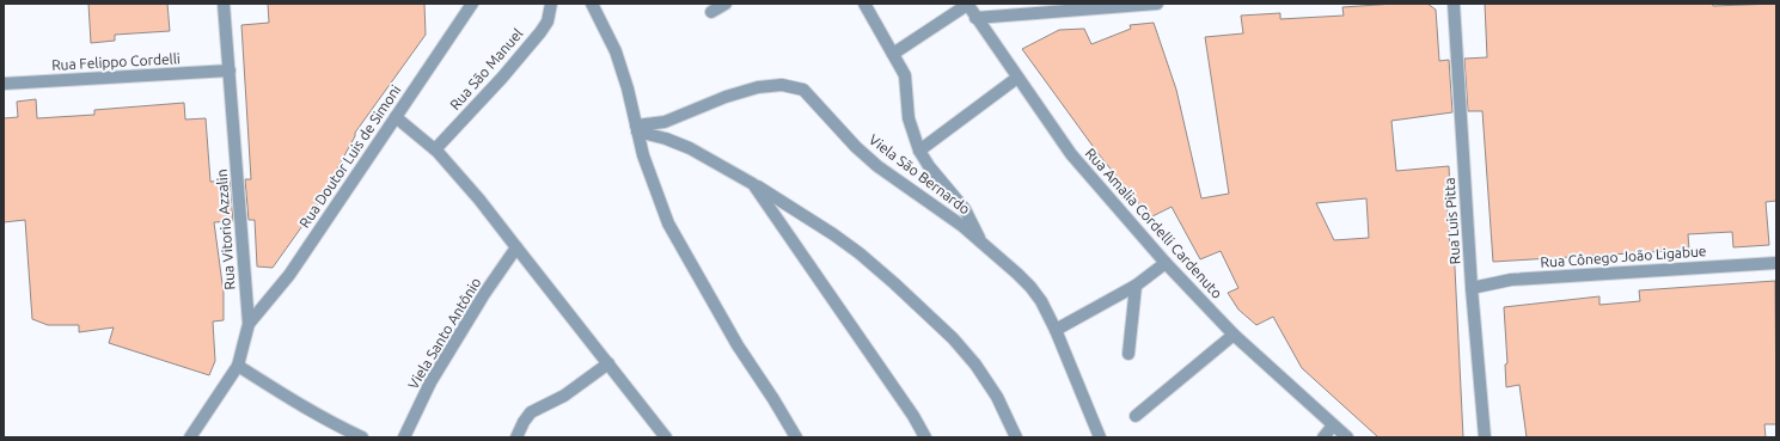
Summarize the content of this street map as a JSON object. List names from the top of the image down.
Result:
{
  "streets": {
    "street": [
      "Rua Felippo Cordelli",
      "Rua São Manuel",
      "Rua Doutor Luis de Simoni",
      "Viela São Bernardo",
      "Rua Luis Pitta",
      "Rua Amalia Cordelli Cardenuto",
      "Rua Vitorio Azzalin",
      "Rua Cônego João Ligabue",
      "Viela Santo Antônio"
    ]
  },
  "crossings": [
    ["Rua Felippo Cordelli", "Rua Vitorio Azzalin"],
    ["Rua Doutor Luis de Simoni", "Rua Vitorio Azzalin"],
    ["Rua Luis Pitta", "Rua Cônego João Ligabue"]
  ]
}
